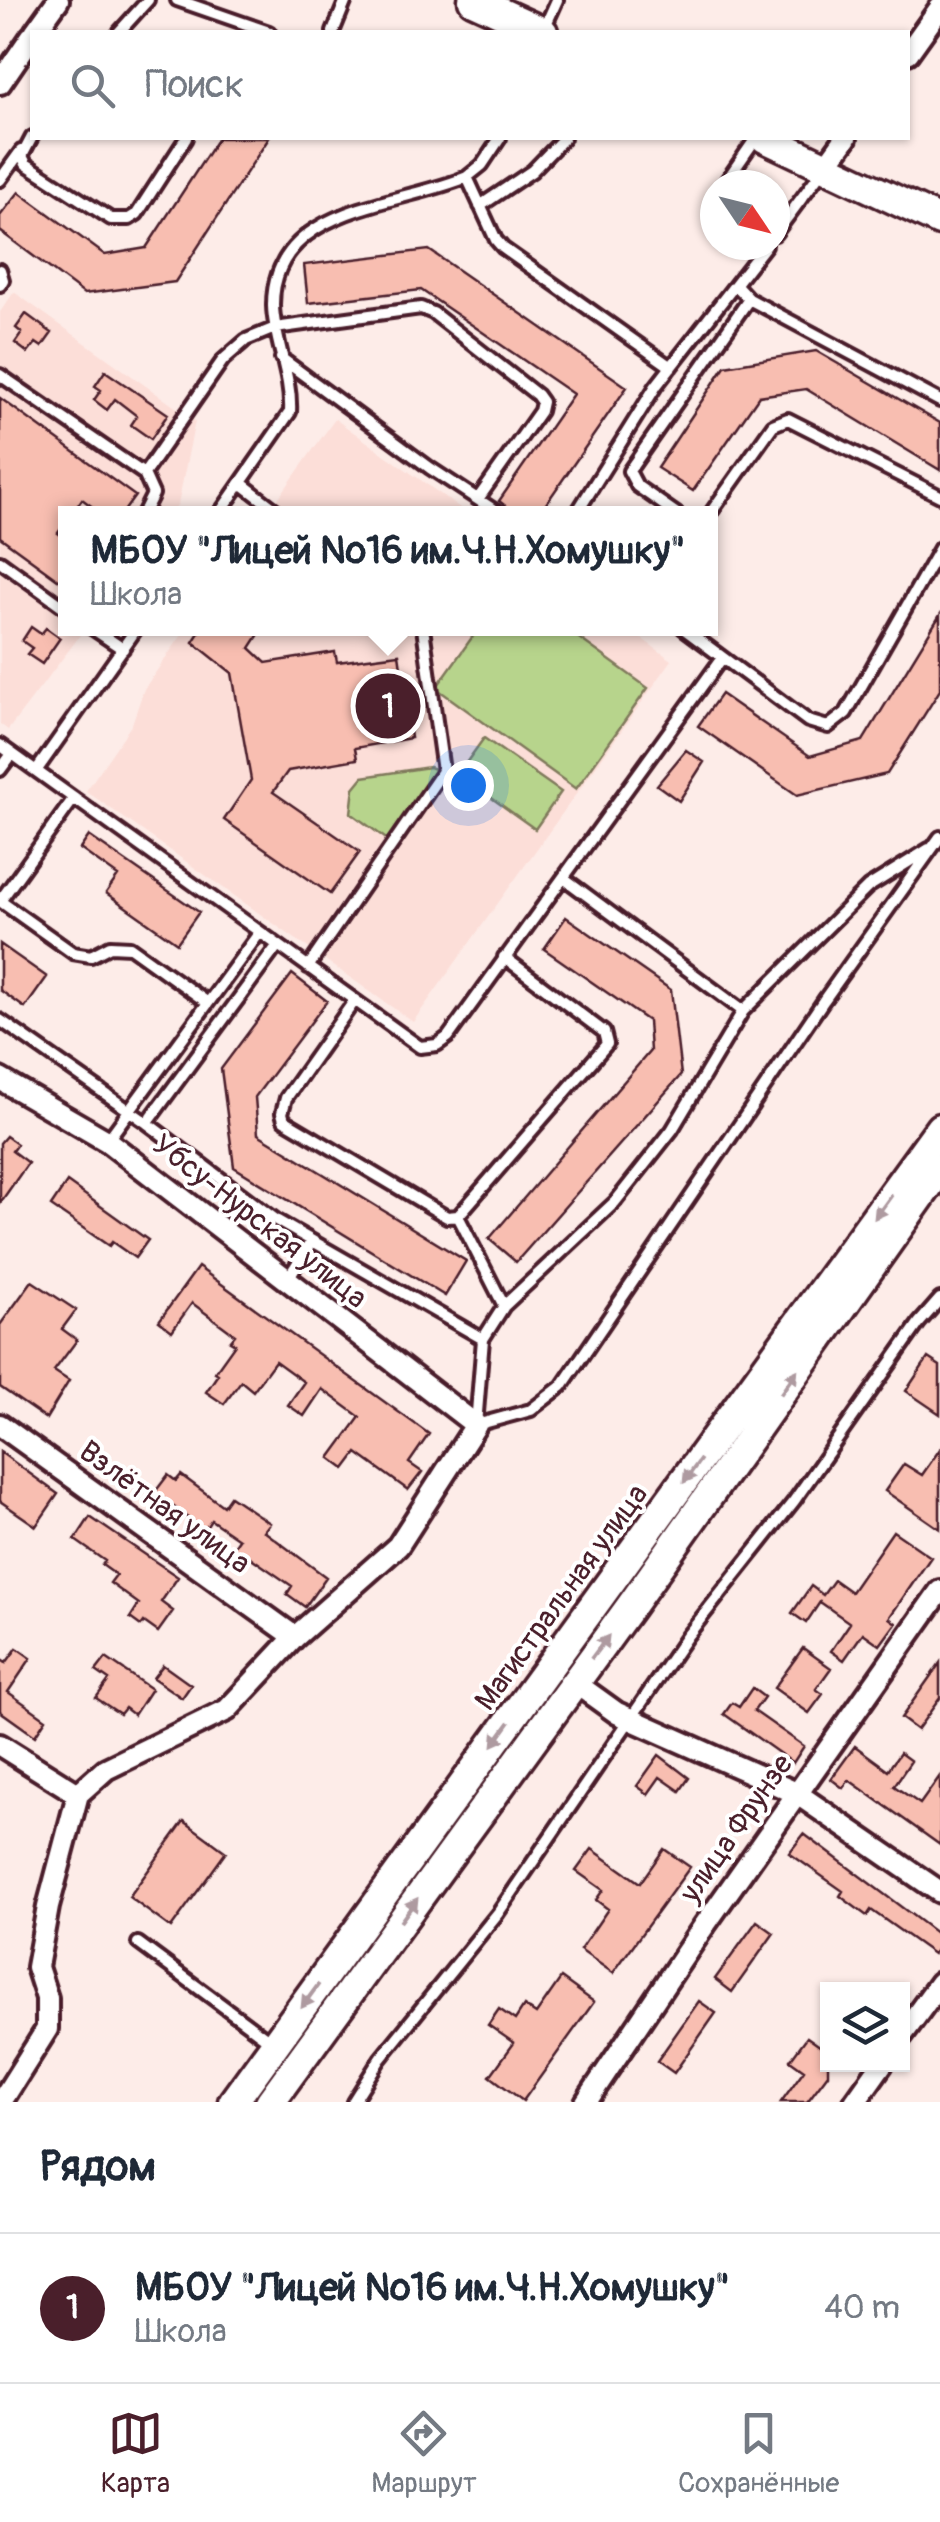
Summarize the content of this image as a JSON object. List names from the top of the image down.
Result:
{
  "streets": {
    "main road": ["Магистральная улица"],
    "street": ["Убсу-Нурская улица", "Взлётная улица", "улица Фрунзе"]
  },
  "north": "bottom right",
  "page": {
    "search": "Поиск",
    "popup": ["МБОУ \"Лицей №16 им.Ч.Н.Хомушку\"", "Школа"],
    "pins": "1",
    "heading": "Рядом",
    "list": [
      {
        "mark": "1",
        "name": "МБОУ \"Лицей №16 им.Ч.Н.Хомушку\"",
        "note": "Школа",
        "value": "40 m"
      }
    ],
    "nav": ["Карта", "Маршрут", "Сохранённые"]
  }
}
